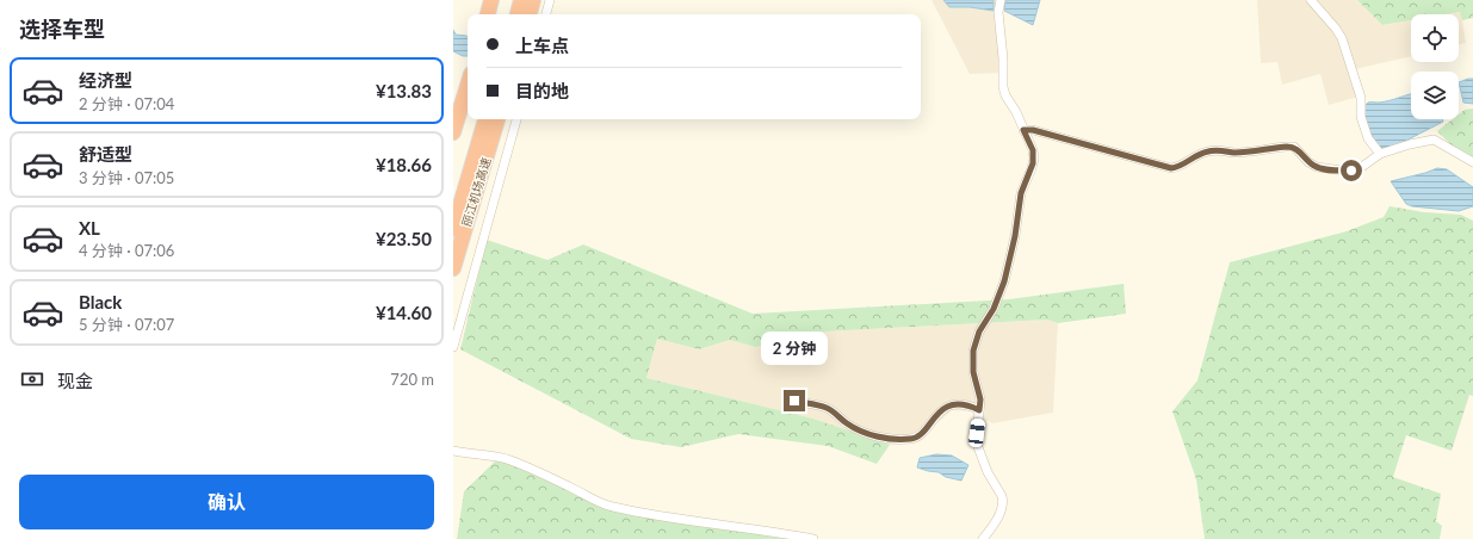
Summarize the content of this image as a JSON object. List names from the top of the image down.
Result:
{
  "streets": {
    "highway": ["丽江机场高速"]
  },
  "page": {
    "heading": "选择车型",
    "banner": ["上车点", "目的地"],
    "list": [
      {
        "name": "经济型",
        "note": "2 分钟 · 07:04",
        "value": "¥13.83"
      },
      {
        "name": "舒适型",
        "note": "3 分钟 · 07:05",
        "value": "¥18.66"
      },
      {
        "name": "XL",
        "note": "4 分钟 · 07:06",
        "value": "¥23.50"
      },
      {
        "name": "Black",
        "note": "5 分钟 · 07:07",
        "value": "¥14.60"
      }
    ],
    "bubble": "2 分钟",
    "pay": ["现金", "720 m"],
    "buttons": "确认"
  }
}
